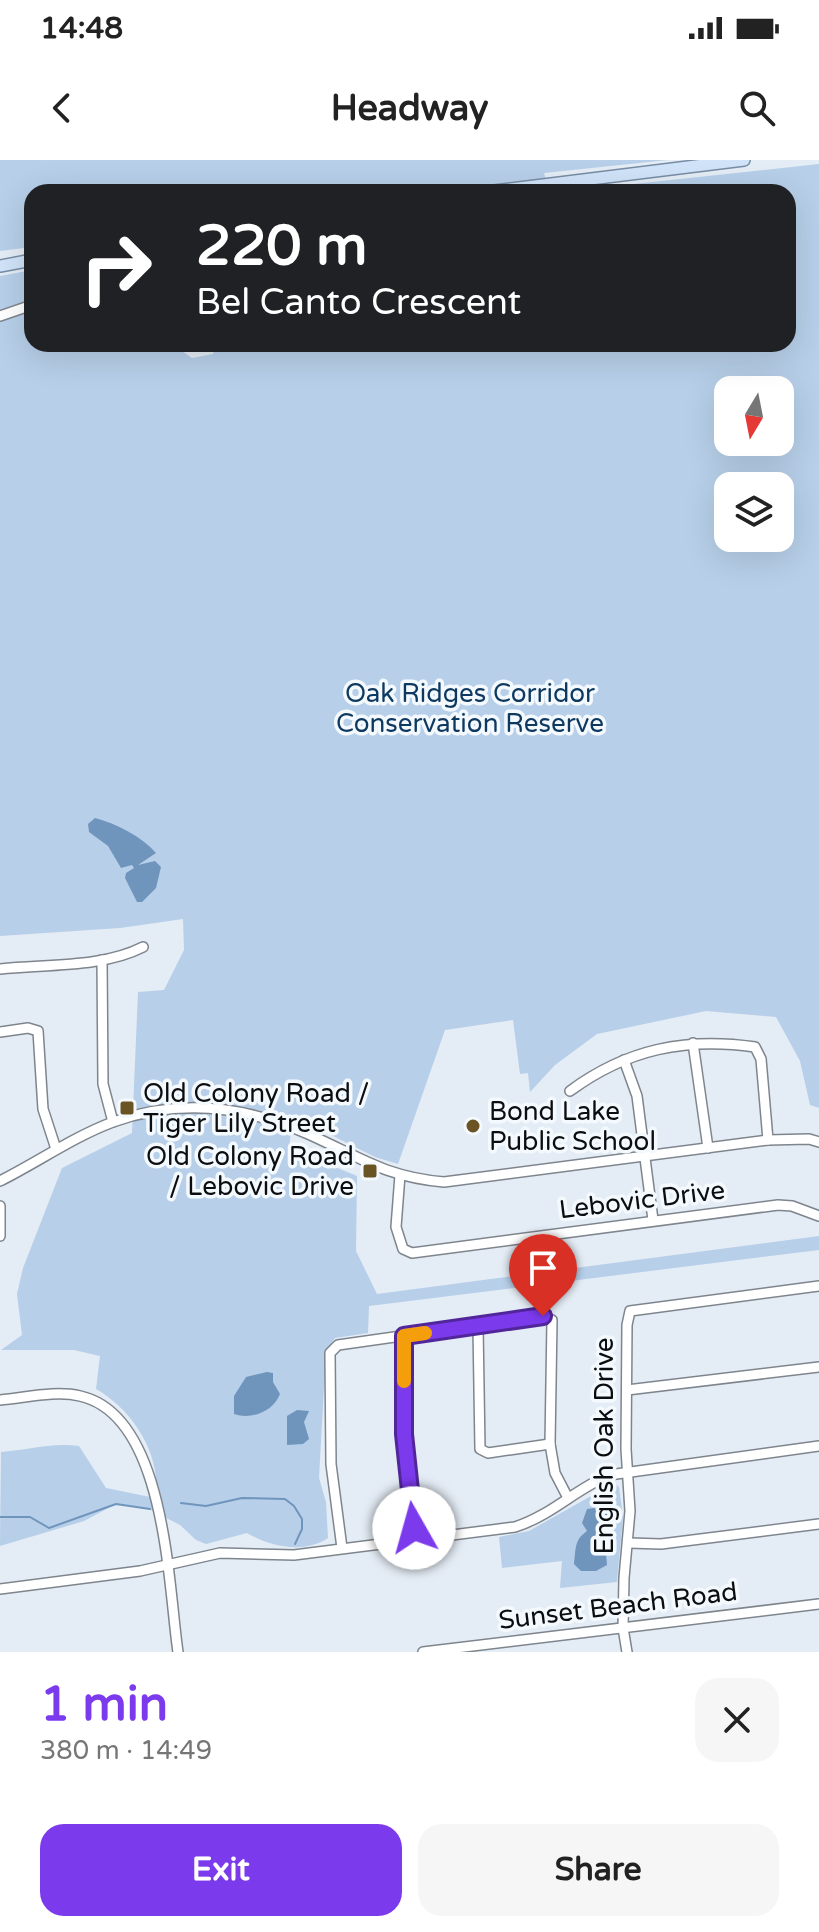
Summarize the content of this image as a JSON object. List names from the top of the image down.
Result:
{
  "streets": {
    "street": ["Lebovic Drive", "English Oak Drive", "Sunset Beach Road"]
  },
  "crossings": [
    ["English Oak Drive", "Sunset Beach Road"]
  ],
  "parks": ["Oak Ridges Corridor Conservation Reserve"],
  "places": {
    "transit": ["Old Colony Road / Tiger Lily Street", "Old Colony Road / Lebovic Drive"],
    "other": ["Bond Lake Public School"]
  },
  "north": "bottom",
  "page": {
    "status": "14:48",
    "header": "Headway",
    "turn": ["220 m", "Bel Canto Crescent"],
    "heading": ["1 min", "380 m · 14:49"],
    "buttons": ["Exit", "Share"]
  }
}
